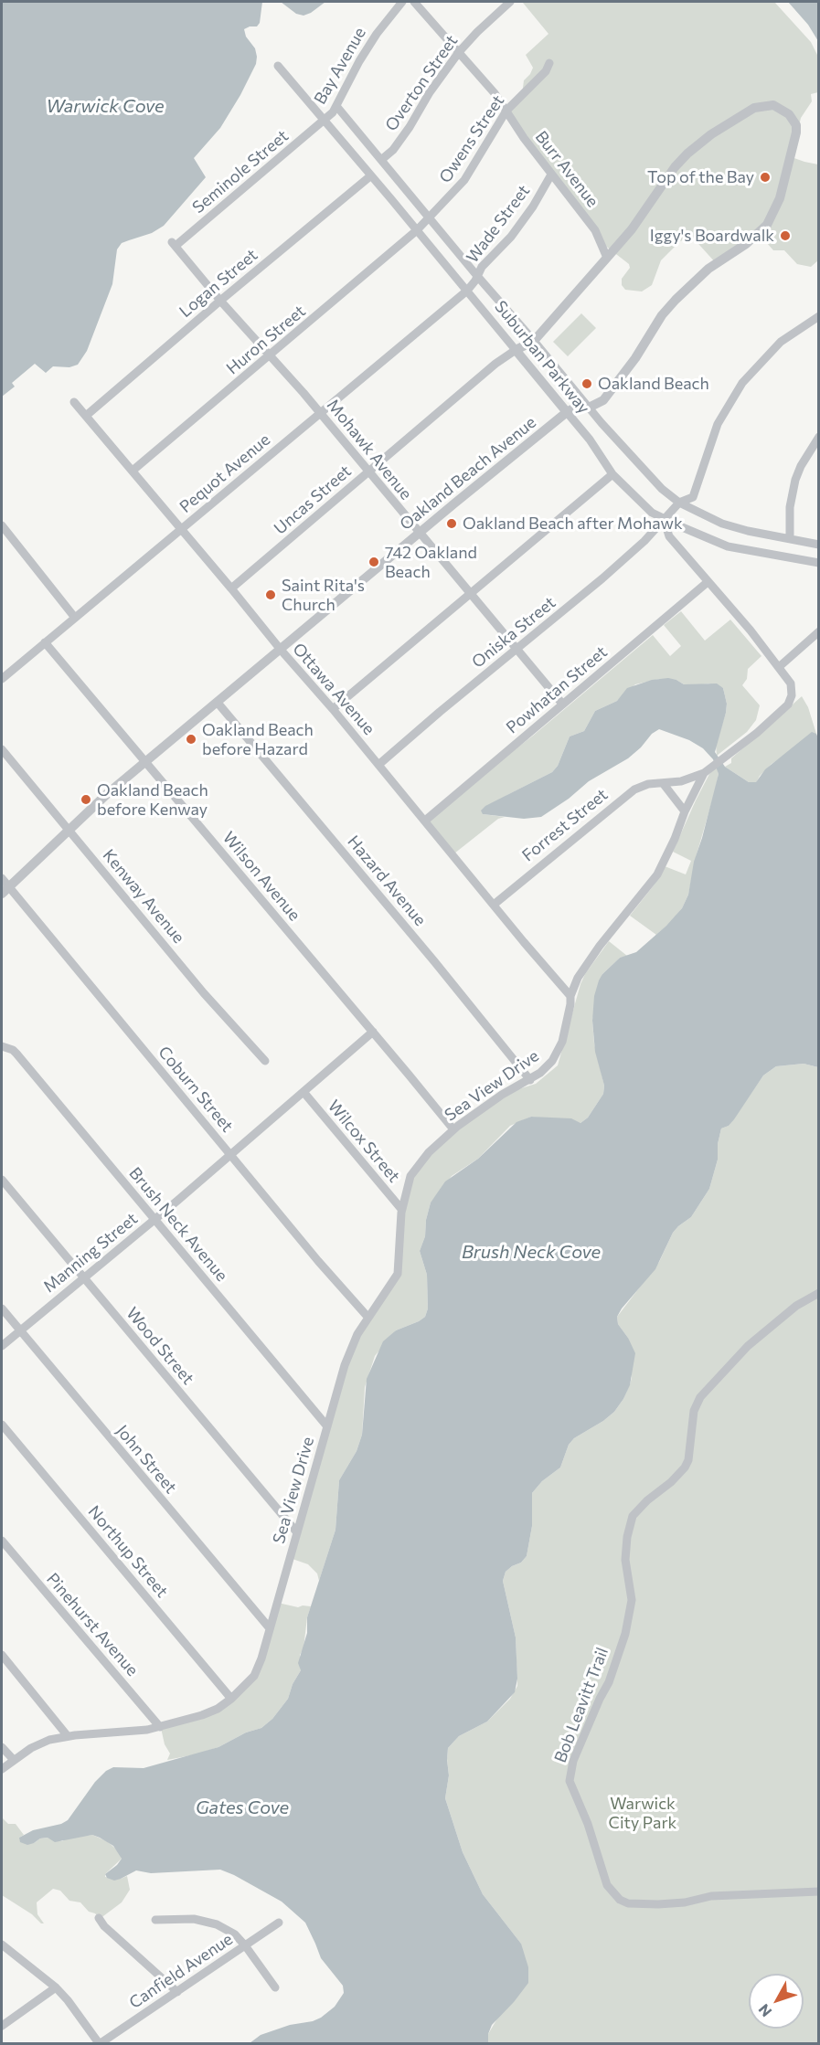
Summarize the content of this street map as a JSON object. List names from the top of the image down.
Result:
{
  "streets": {
    "street": [
      "Bay Avenue",
      "Overton Street",
      "Owens Street",
      "Burr Avenue",
      "Seminole Street",
      "Wade Street",
      "Logan Street",
      "Huron Street",
      "Suburban Parkway",
      "Mohawk Avenue",
      "Pequot Avenue",
      "Oakland Beach Avenue",
      "Uncas Street",
      "Oniska Street",
      "Ottawa Avenue",
      "Powhatan Street",
      "Forrest Street",
      "Wilson Avenue",
      "Hazard Avenue",
      "Kenway Avenue",
      "Sea View Drive",
      "Coburn Street",
      "Wilcox Street",
      "Brush Neck Avenue",
      "Manning Street",
      "Wood Street",
      "John Street",
      "Northup Street",
      "Pinehurst Avenue",
      "Bob Leavitt Trail",
      "Canfield Avenue"
    ]
  },
  "crossings": [
    ["Bay Avenue", "Seminole Street"],
    ["Bay Avenue", "Suburban Parkway"],
    ["Overton Street", "Burr Avenue"],
    ["Overton Street", "Suburban Parkway"],
    ["Owens Street", "Burr Avenue"],
    ["Owens Street", "Huron Street"],
    ["Owens Street", "Suburban Parkway"],
    ["Burr Avenue", "Wade Street"],
    ["Burr Avenue", "Oakland Beach Avenue"],
    ["Seminole Street", "Suburban Parkway"],
    ["Seminole Street", "Mohawk Avenue"],
    ["Wade Street", "Suburban Parkway"],
    ["Wade Street", "Pequot Avenue"],
    ["Logan Street", "Suburban Parkway"],
    ["Logan Street", "Mohawk Avenue"],
    ["Logan Street", "Ottawa Avenue"],
    ["Huron Street", "Suburban Parkway"],
    ["Huron Street", "Mohawk Avenue"],
    ["Huron Street", "Ottawa Avenue"],
    ["Suburban Parkway", "Pequot Avenue"],
    ["Suburban Parkway", "Oakland Beach Avenue"],
    ["Suburban Parkway", "Uncas Street"],
    ["Suburban Parkway", "Oniska Street"],
    ["Mohawk Avenue", "Pequot Avenue"],
    ["Mohawk Avenue", "Oakland Beach Avenue"],
    ["Mohawk Avenue", "Uncas Street"],
    ["Mohawk Avenue", "Oniska Street"],
    ["Mohawk Avenue", "Powhatan Street"],
    ["Pequot Avenue", "Ottawa Avenue"],
    ["Pequot Avenue", "Wilson Avenue"],
    ["Oakland Beach Avenue", "Ottawa Avenue"],
    ["Oakland Beach Avenue", "Wilson Avenue"],
    ["Oakland Beach Avenue", "Hazard Avenue"],
    ["Oakland Beach Avenue", "Kenway Avenue"],
    ["Oakland Beach Avenue", "Coburn Street"],
    ["Uncas Street", "Ottawa Avenue"],
    ["Oniska Street", "Ottawa Avenue"],
    ["Ottawa Avenue", "Powhatan Street"],
    ["Ottawa Avenue", "Forrest Street"],
    ["Ottawa Avenue", "Sea View Drive"],
    ["Forrest Street", "Sea View Drive"],
    ["Wilson Avenue", "Sea View Drive"],
    ["Wilson Avenue", "Manning Street"],
    ["Hazard Avenue", "Sea View Drive"],
    ["Sea View Drive", "Coburn Street"],
    ["Sea View Drive", "Wilcox Street"],
    ["Sea View Drive", "Brush Neck Avenue"],
    ["Sea View Drive", "Wood Street"],
    ["Sea View Drive", "John Street"],
    ["Sea View Drive", "Northup Street"],
    ["Sea View Drive", "Pinehurst Avenue"],
    ["Coburn Street", "Manning Street"],
    ["Wilcox Street", "Manning Street"],
    ["Brush Neck Avenue", "Manning Street"],
    ["Manning Street", "Wood Street"],
    ["Manning Street", "John Street"]
  ],
  "water": ["Warwick Cove", "Brush Neck Cove", "Gates Cove"],
  "parks": ["Warwick City Park"],
  "places": [
    "Top of the Bay",
    "Iggy's Boardwalk",
    "Oakland Beach",
    "Oakland Beach after Mohawk",
    "742 Oakland Beach",
    "Saint Rita's Church",
    "Oakland Beach before Hazard",
    "Oakland Beach before Kenway"
  ],
  "north": "bottom left"
}
